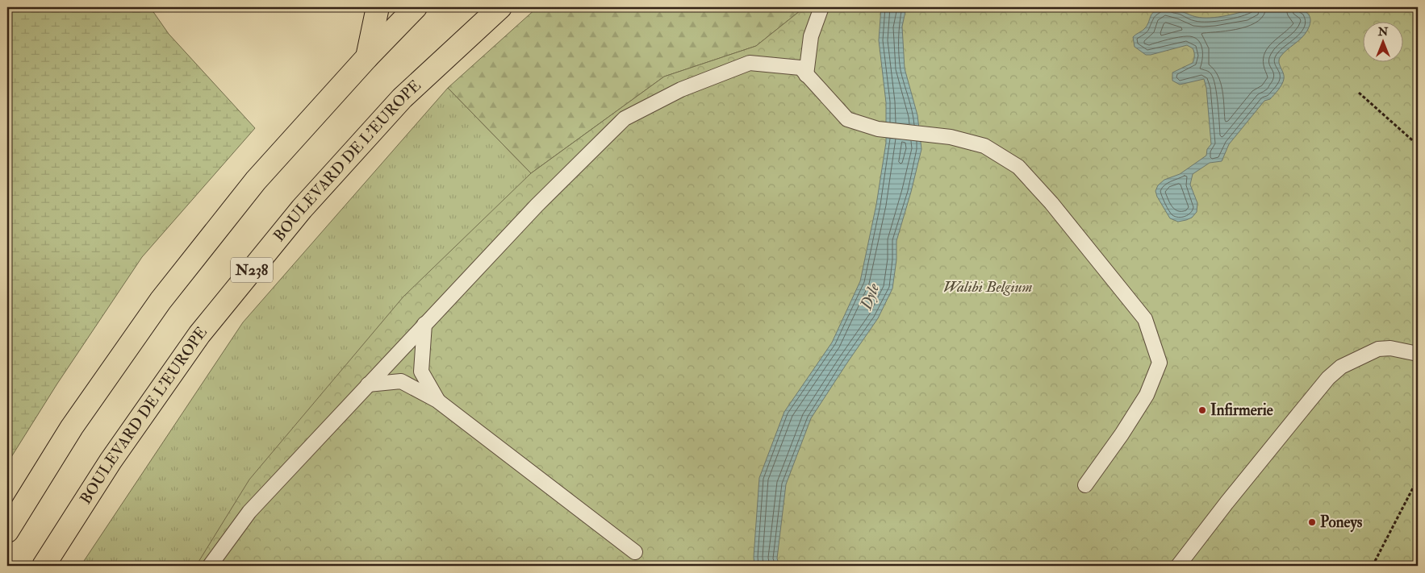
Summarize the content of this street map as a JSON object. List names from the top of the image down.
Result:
{
  "streets": {
    "highway": ["BOULEVARD DE L'EUROPE", "N238"]
  },
  "water": ["Dyle"],
  "parks": ["Walibi Belgium"],
  "places": ["Infirmerie", "Poneys"],
  "north": "top"
}
